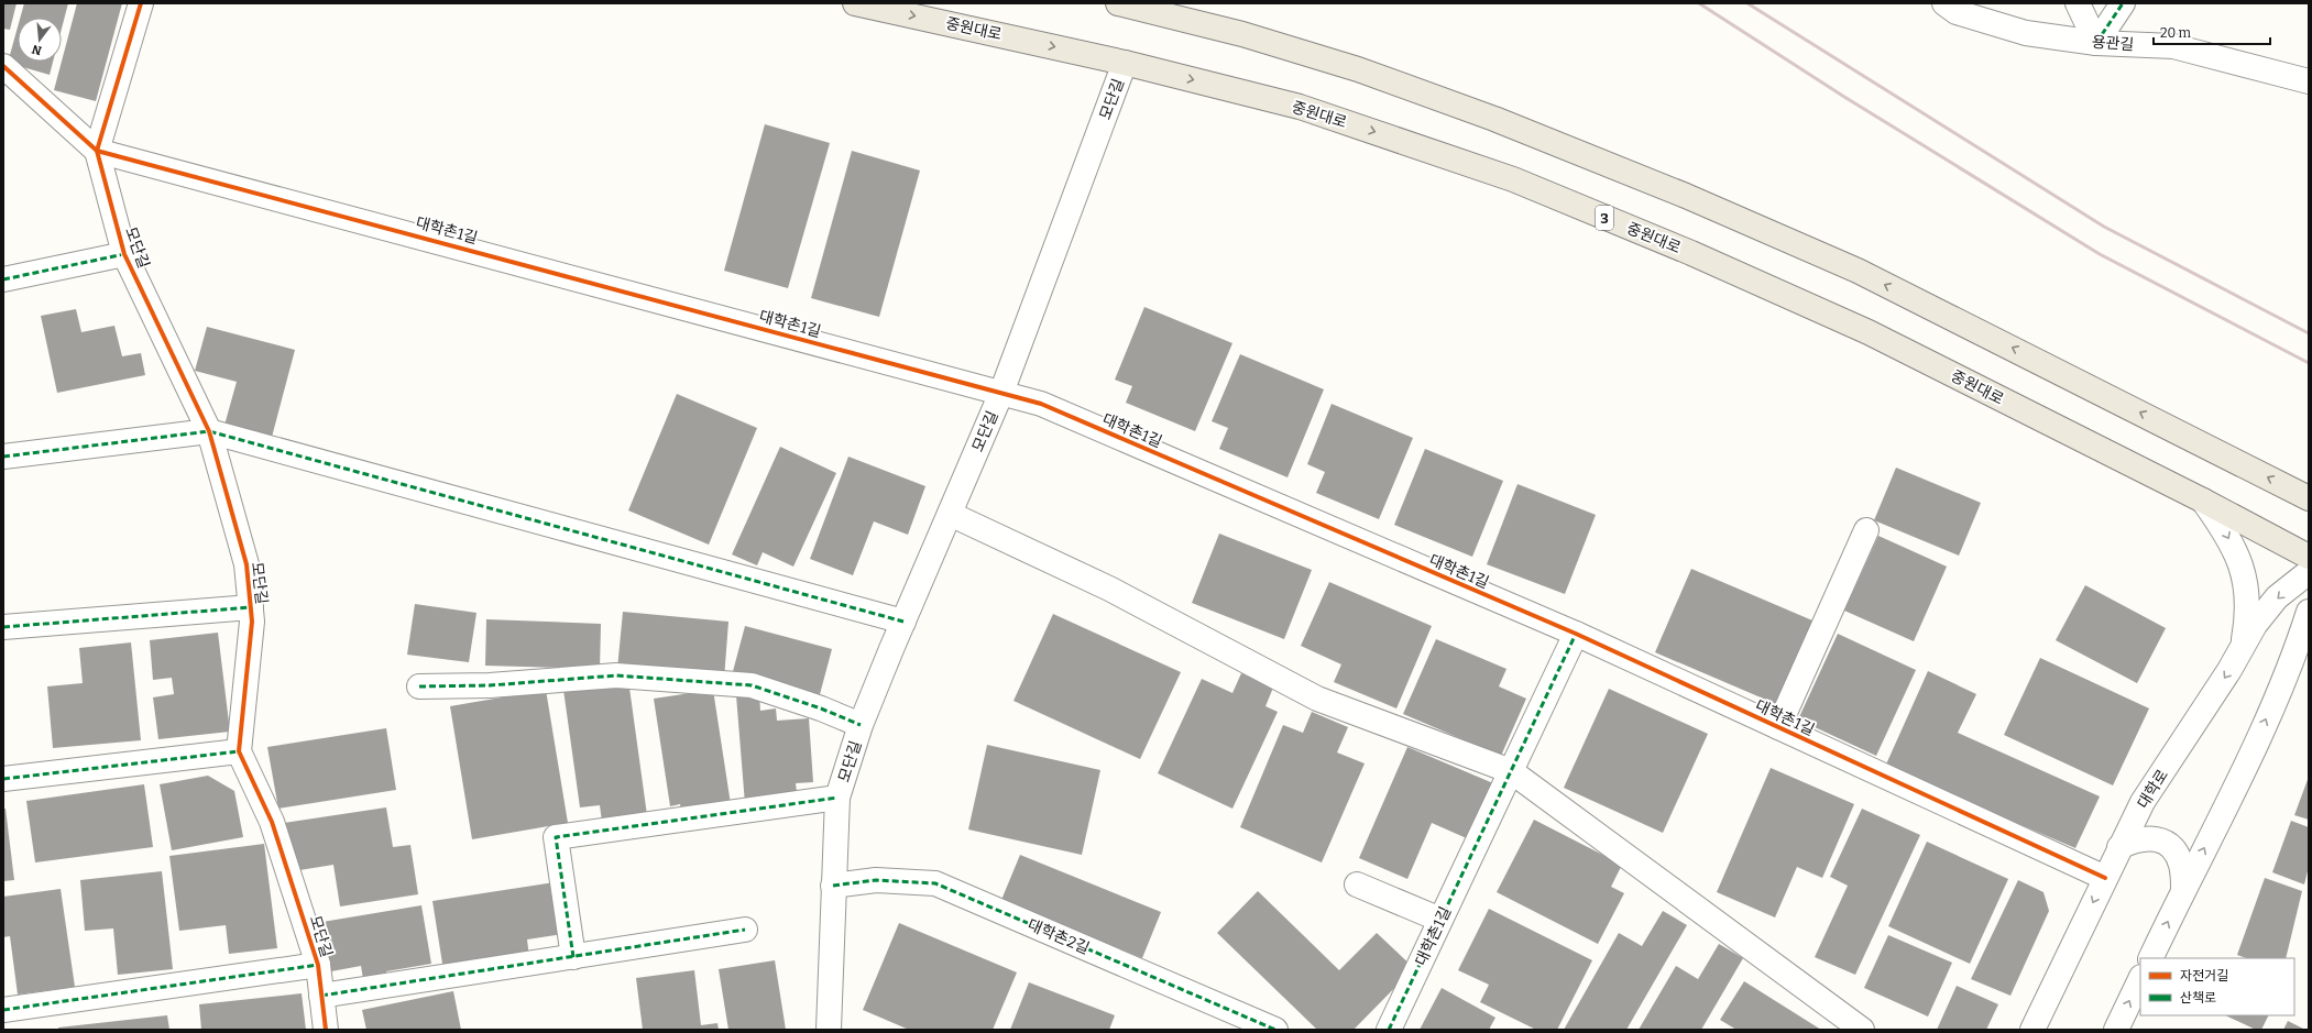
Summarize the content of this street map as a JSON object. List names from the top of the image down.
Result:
{
  "streets": {
    "main road": ["중원대로", "3"],
    "street": [
      "용관길",
      "모단길",
      "대학촌1길",
      "대학로",
      "대학촌2길"
    ]
  },
  "crossings": [
    ["중원대로", "모단길"],
    ["모단길", "대학촌1길"],
    ["모단길", "대학촌2길"],
    ["대학촌1길", "대학로"]
  ],
  "legend": ["자전거길", "산책로"],
  "scale_bar": "20 m",
  "north": "bottom"
}
